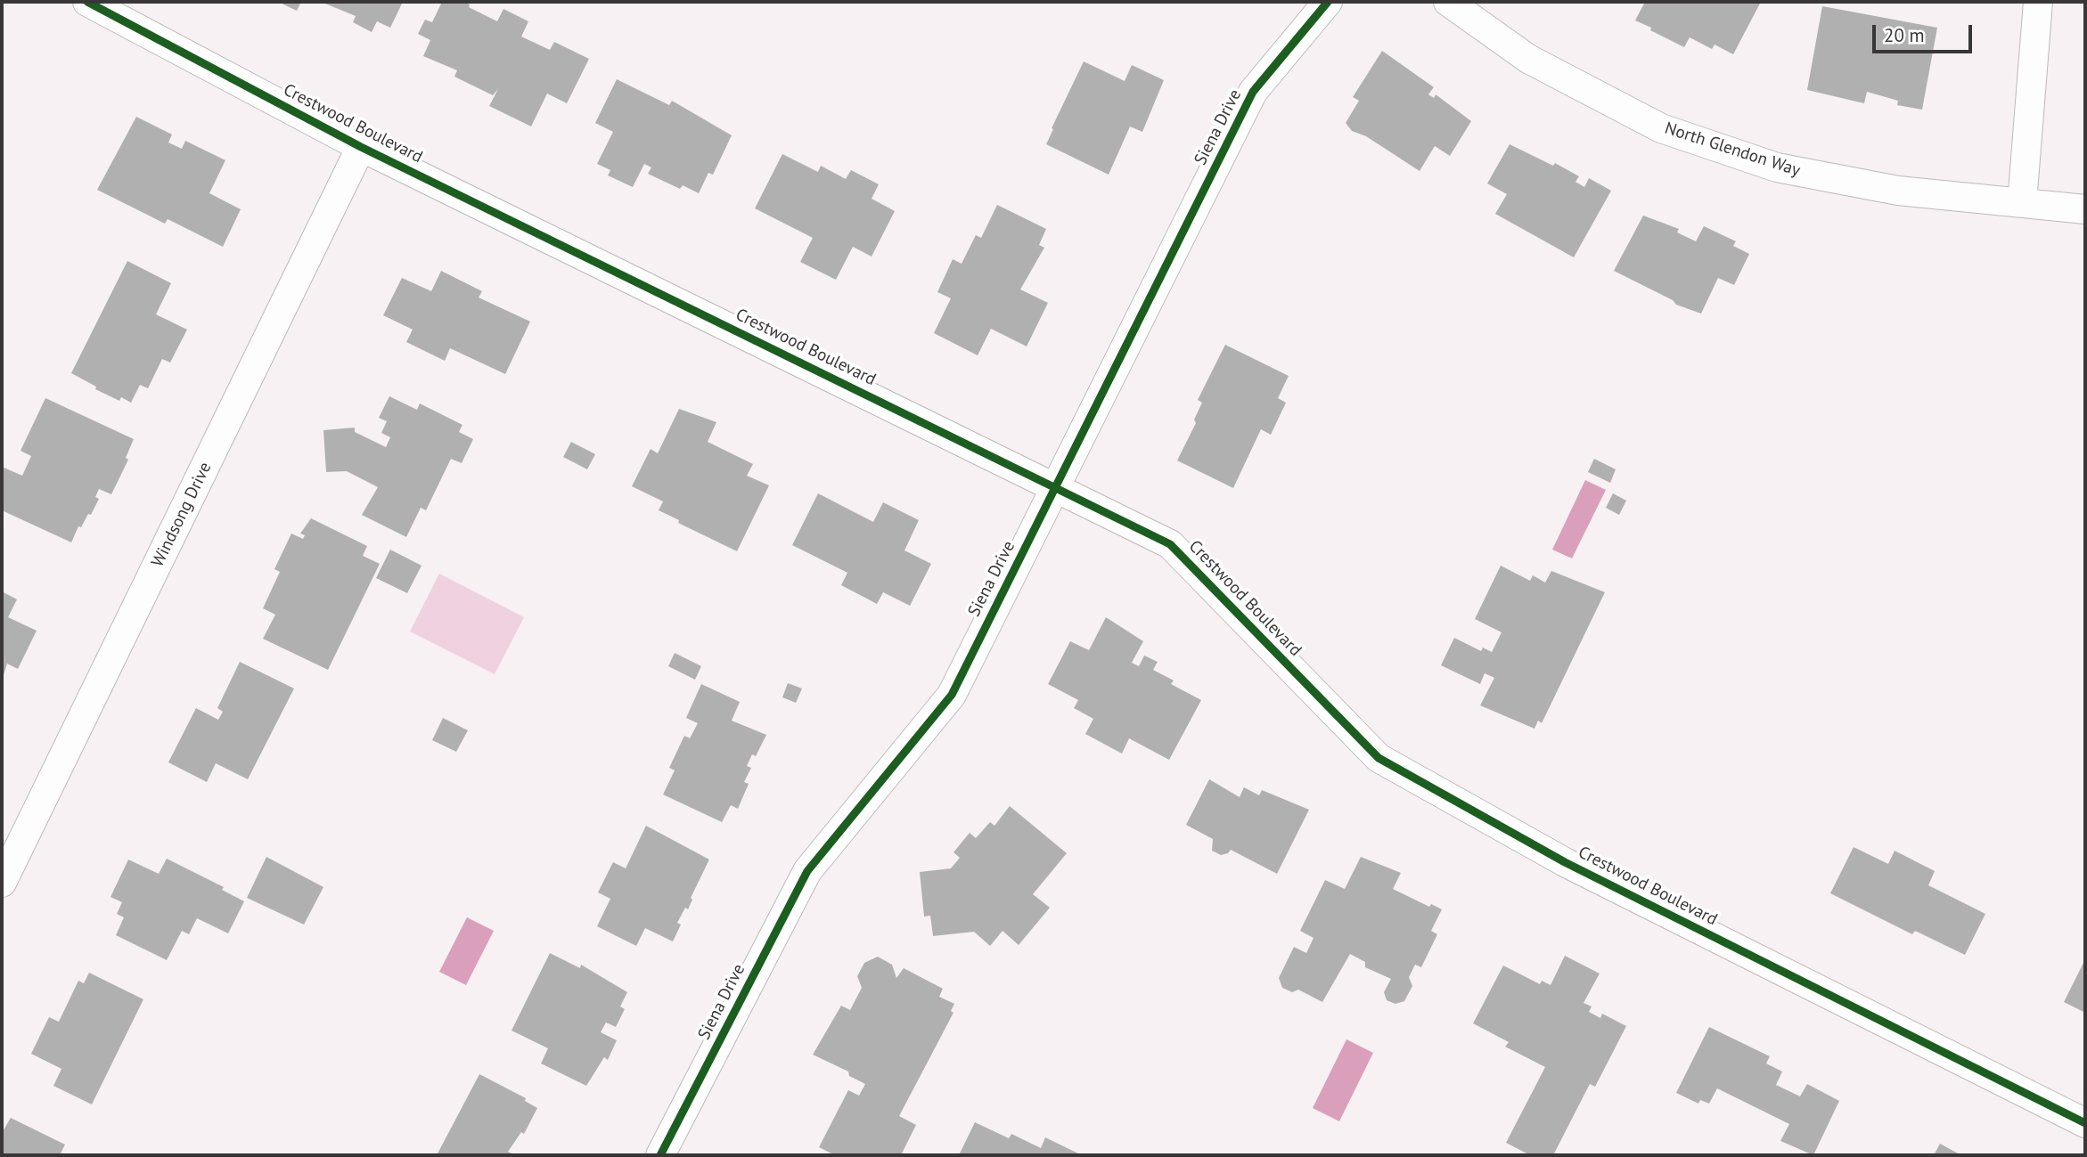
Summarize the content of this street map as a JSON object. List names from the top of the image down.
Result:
{
  "streets": {
    "street": [
      "Crestwood Boulevard",
      "Siena Drive",
      "North Glendon Way",
      "Windsong Drive"
    ]
  },
  "crossings": [
    ["Crestwood Boulevard", "Siena Drive"],
    ["Crestwood Boulevard", "Windsong Drive"]
  ],
  "scale_bar": "20 m"
}
